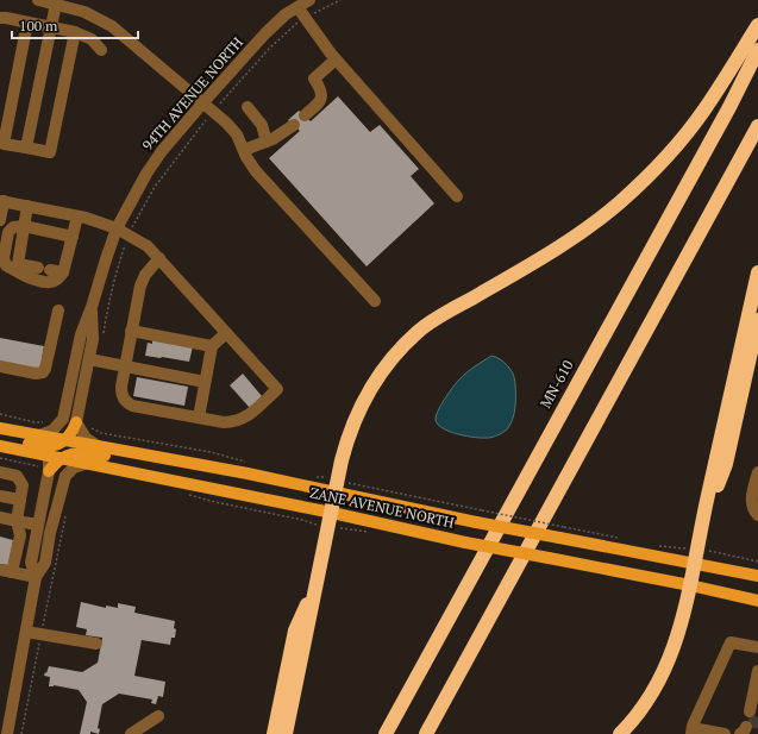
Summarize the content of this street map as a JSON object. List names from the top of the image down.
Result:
{
  "streets": {
    "highway": ["MN-610"],
    "main road": ["ZANE AVENUE NORTH"],
    "street": ["94TH AVENUE NORTH"]
  },
  "crossings": [
    ["94TH AVENUE NORTH", "ZANE AVENUE NORTH"]
  ],
  "scale_bar": "100 m"
}
